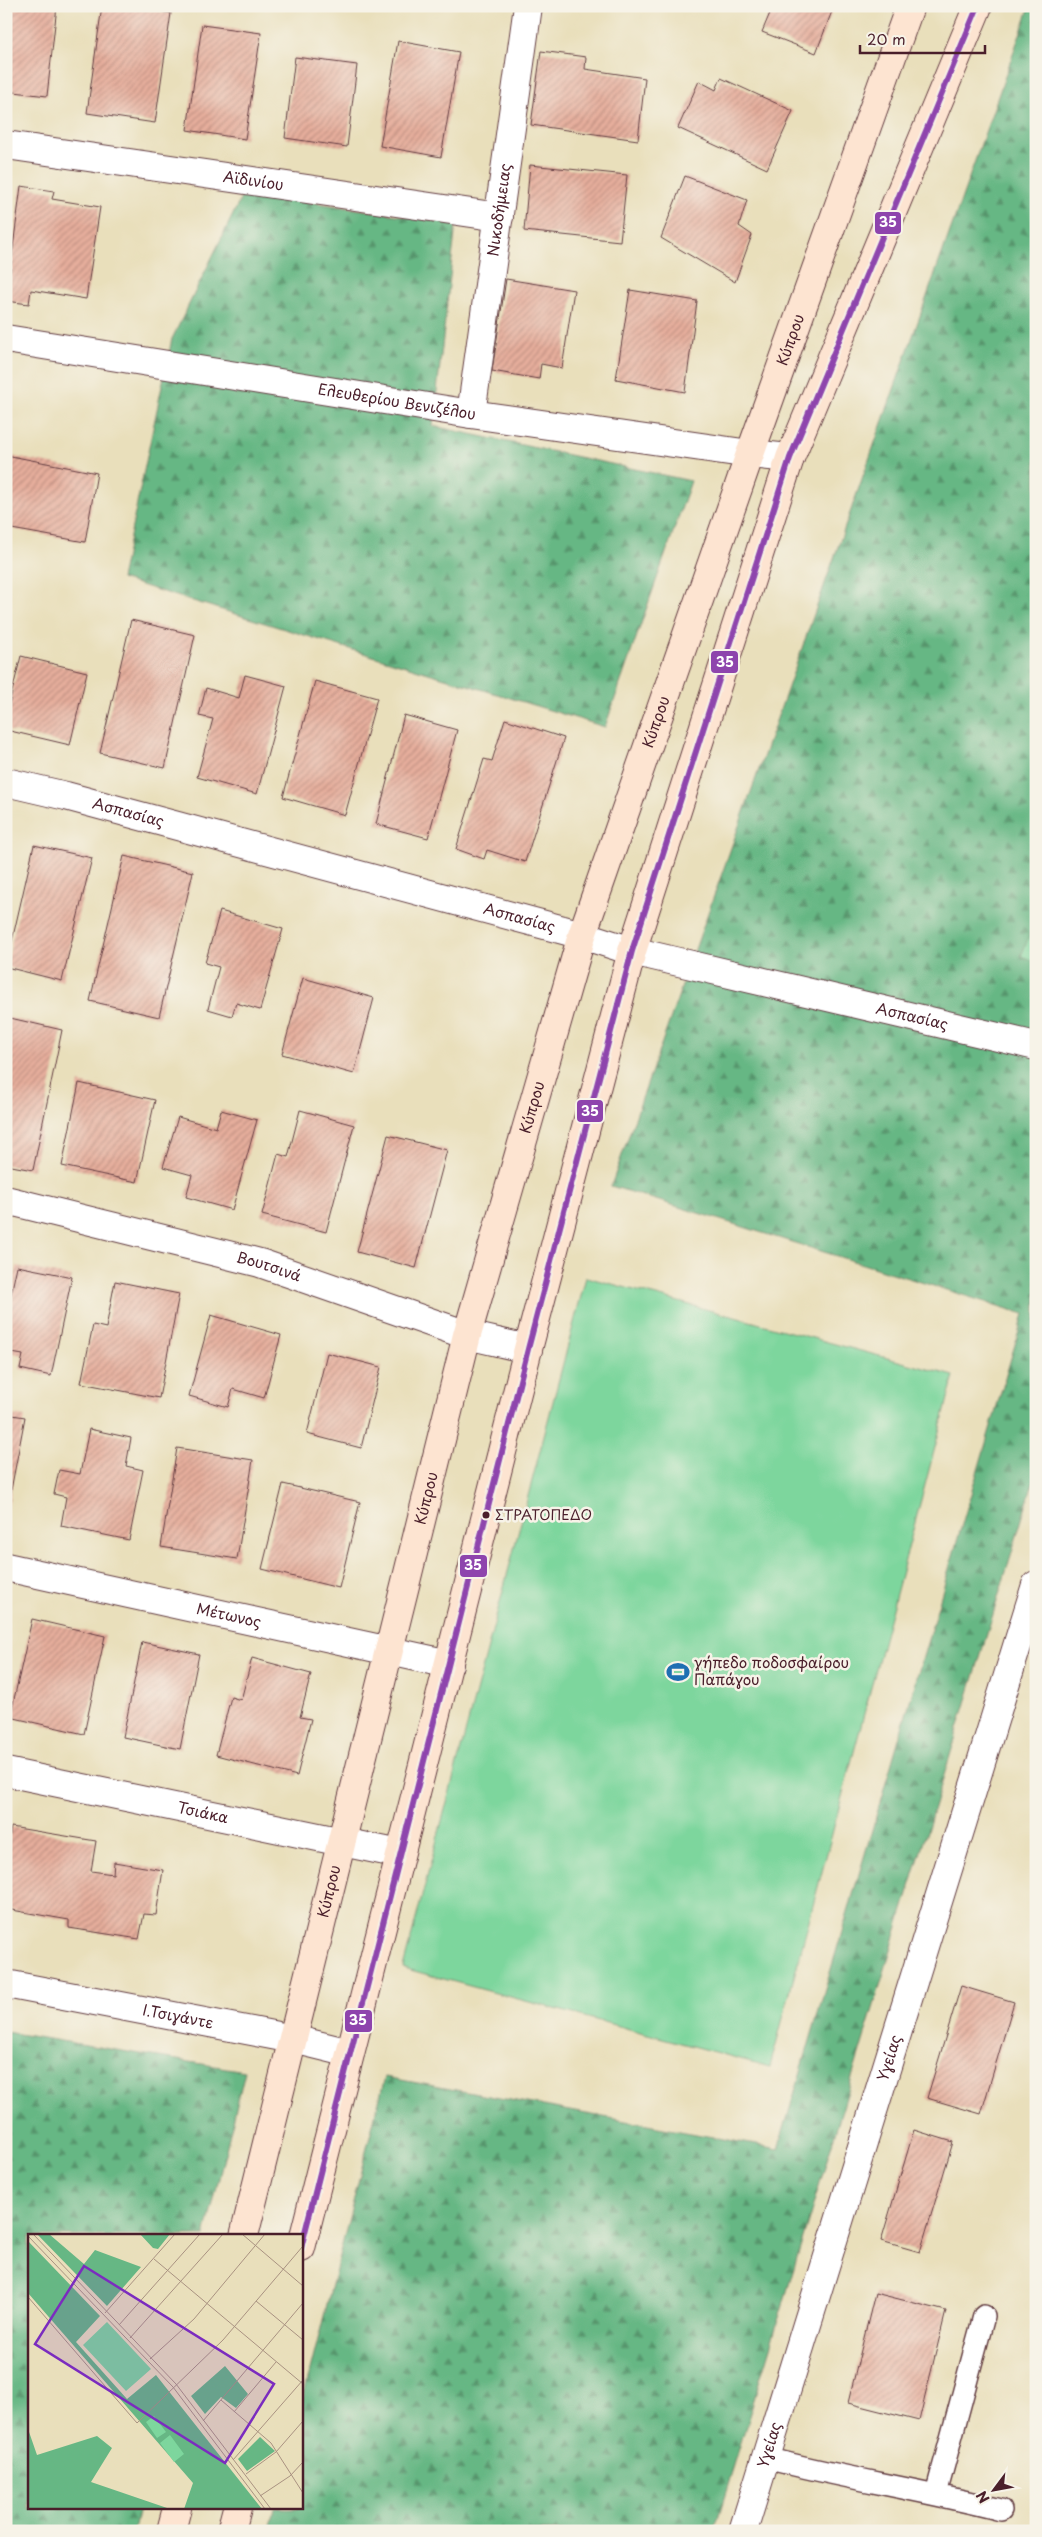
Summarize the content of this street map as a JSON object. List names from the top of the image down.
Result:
{
  "streets": {
    "street": [
      "Αϊδινίου",
      "Νικοδήμειας",
      "Κύπρου",
      "Ελευθερίου Βενιζέλου",
      "Ασπασίας",
      "Βουτσινά",
      "Μέτωνος",
      "Τσιάκα",
      "Ι.Τσιγάντε",
      "Υγείας"
    ]
  },
  "crossings": [
    ["Αϊδινίου", "Νικοδήμειας"],
    ["Νικοδήμειας", "Ελευθερίου Βενιζέλου"],
    ["Κύπρου", "Ελευθερίου Βενιζέλου"],
    ["Κύπρου", "Ασπασίας"],
    ["Κύπρου", "Βουτσινά"],
    ["Κύπρου", "Μέτωνος"],
    ["Κύπρου", "Τσιάκα"],
    ["Κύπρου", "Ι.Τσιγάντε"]
  ],
  "places": {
    "other": ["ΣΤΡΑΤΟΠΕΔΟ"],
    "sports": ["γήπεδο ποδοσφαίρου Παπάγου"]
  },
  "lines": ["transit line 35"],
  "scale_bar": "20 m",
  "north": "bottom left"
}
